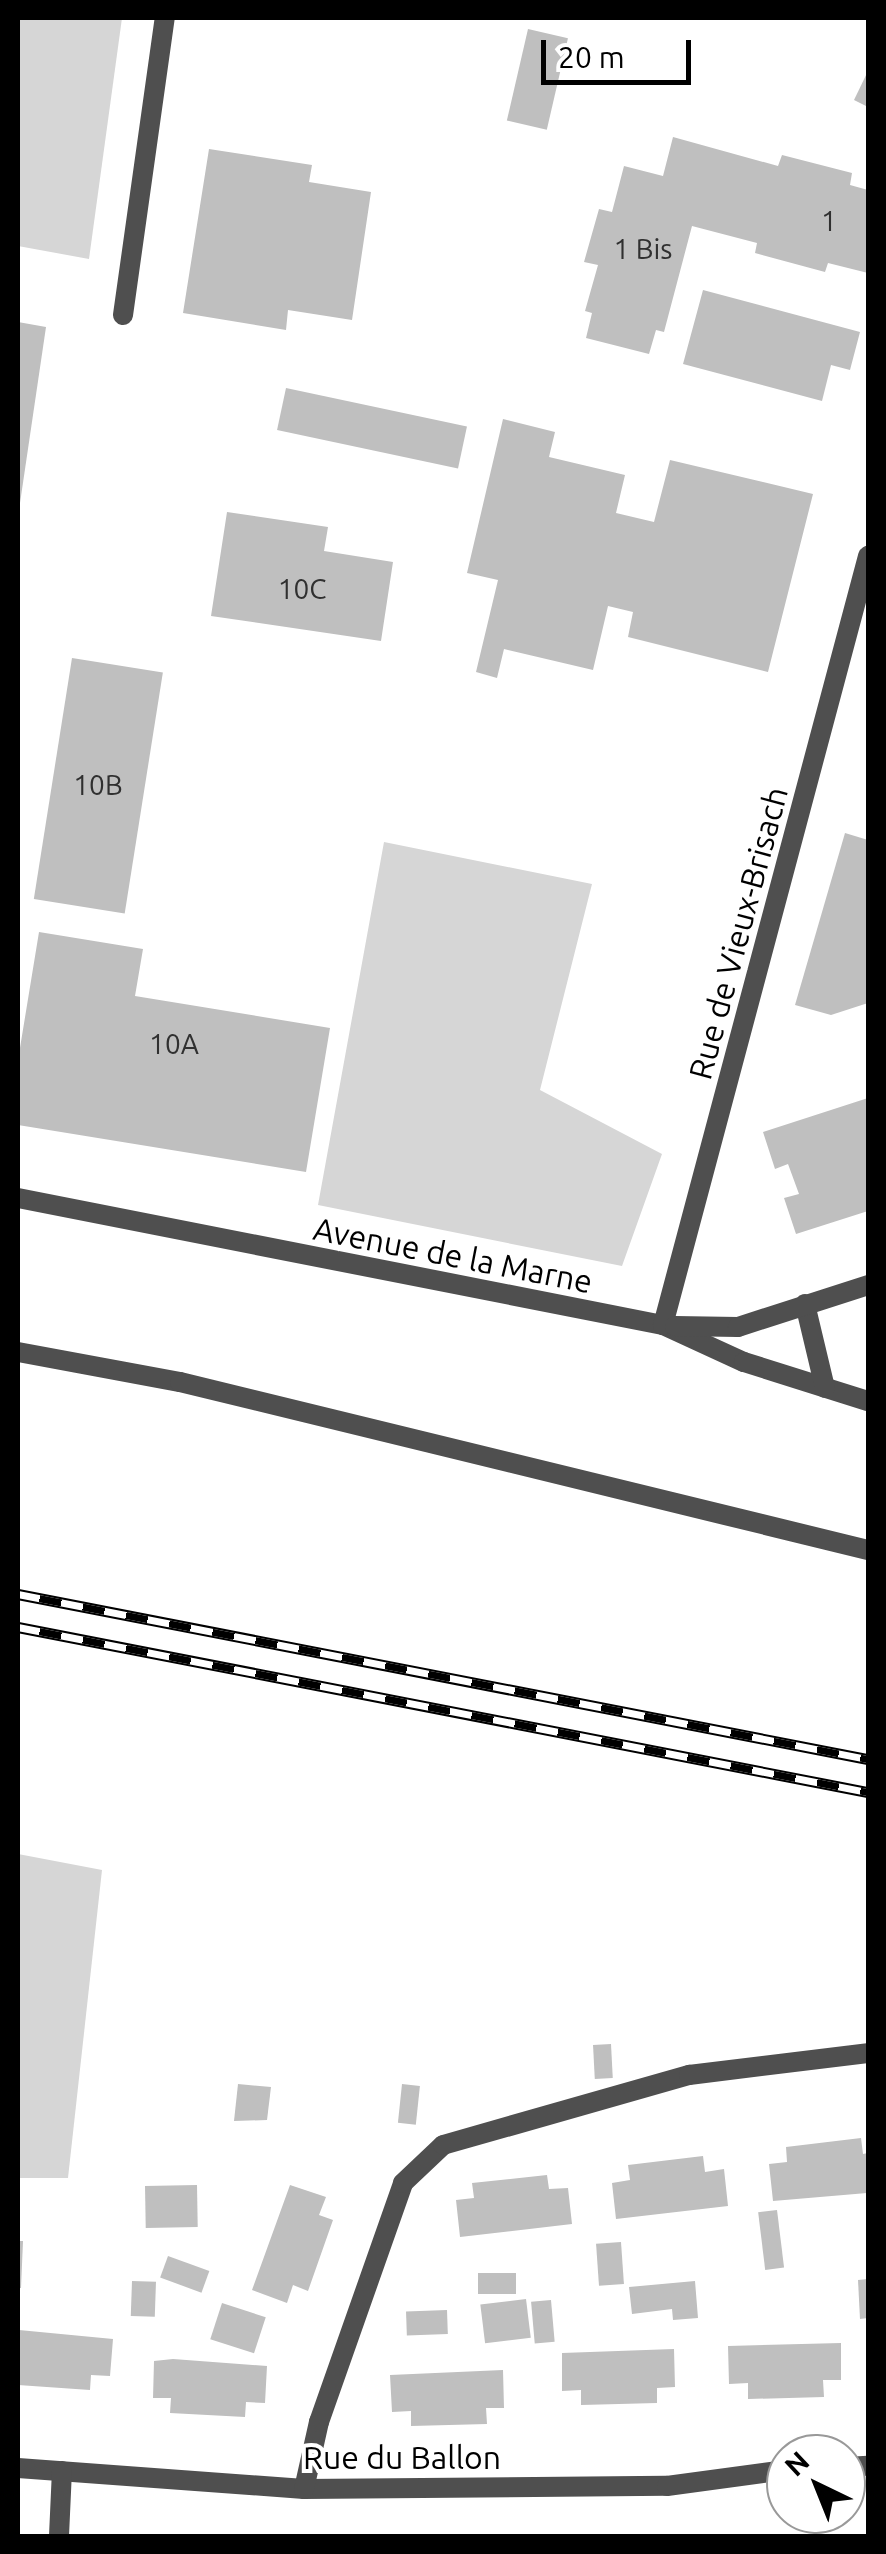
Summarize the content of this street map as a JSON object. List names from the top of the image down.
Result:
{
  "streets": {
    "street": ["Rue de Vieux-Brisach", "Avenue de la Marne", "Rue du Ballon"]
  },
  "crossings": [
    ["Rue de Vieux-Brisach", "Avenue de la Marne"]
  ],
  "house_numbers": [
    "1",
    "1 Bis",
    "10C",
    "10B",
    "10A"
  ],
  "scale_bar": "20 m",
  "north": "top left"
}
